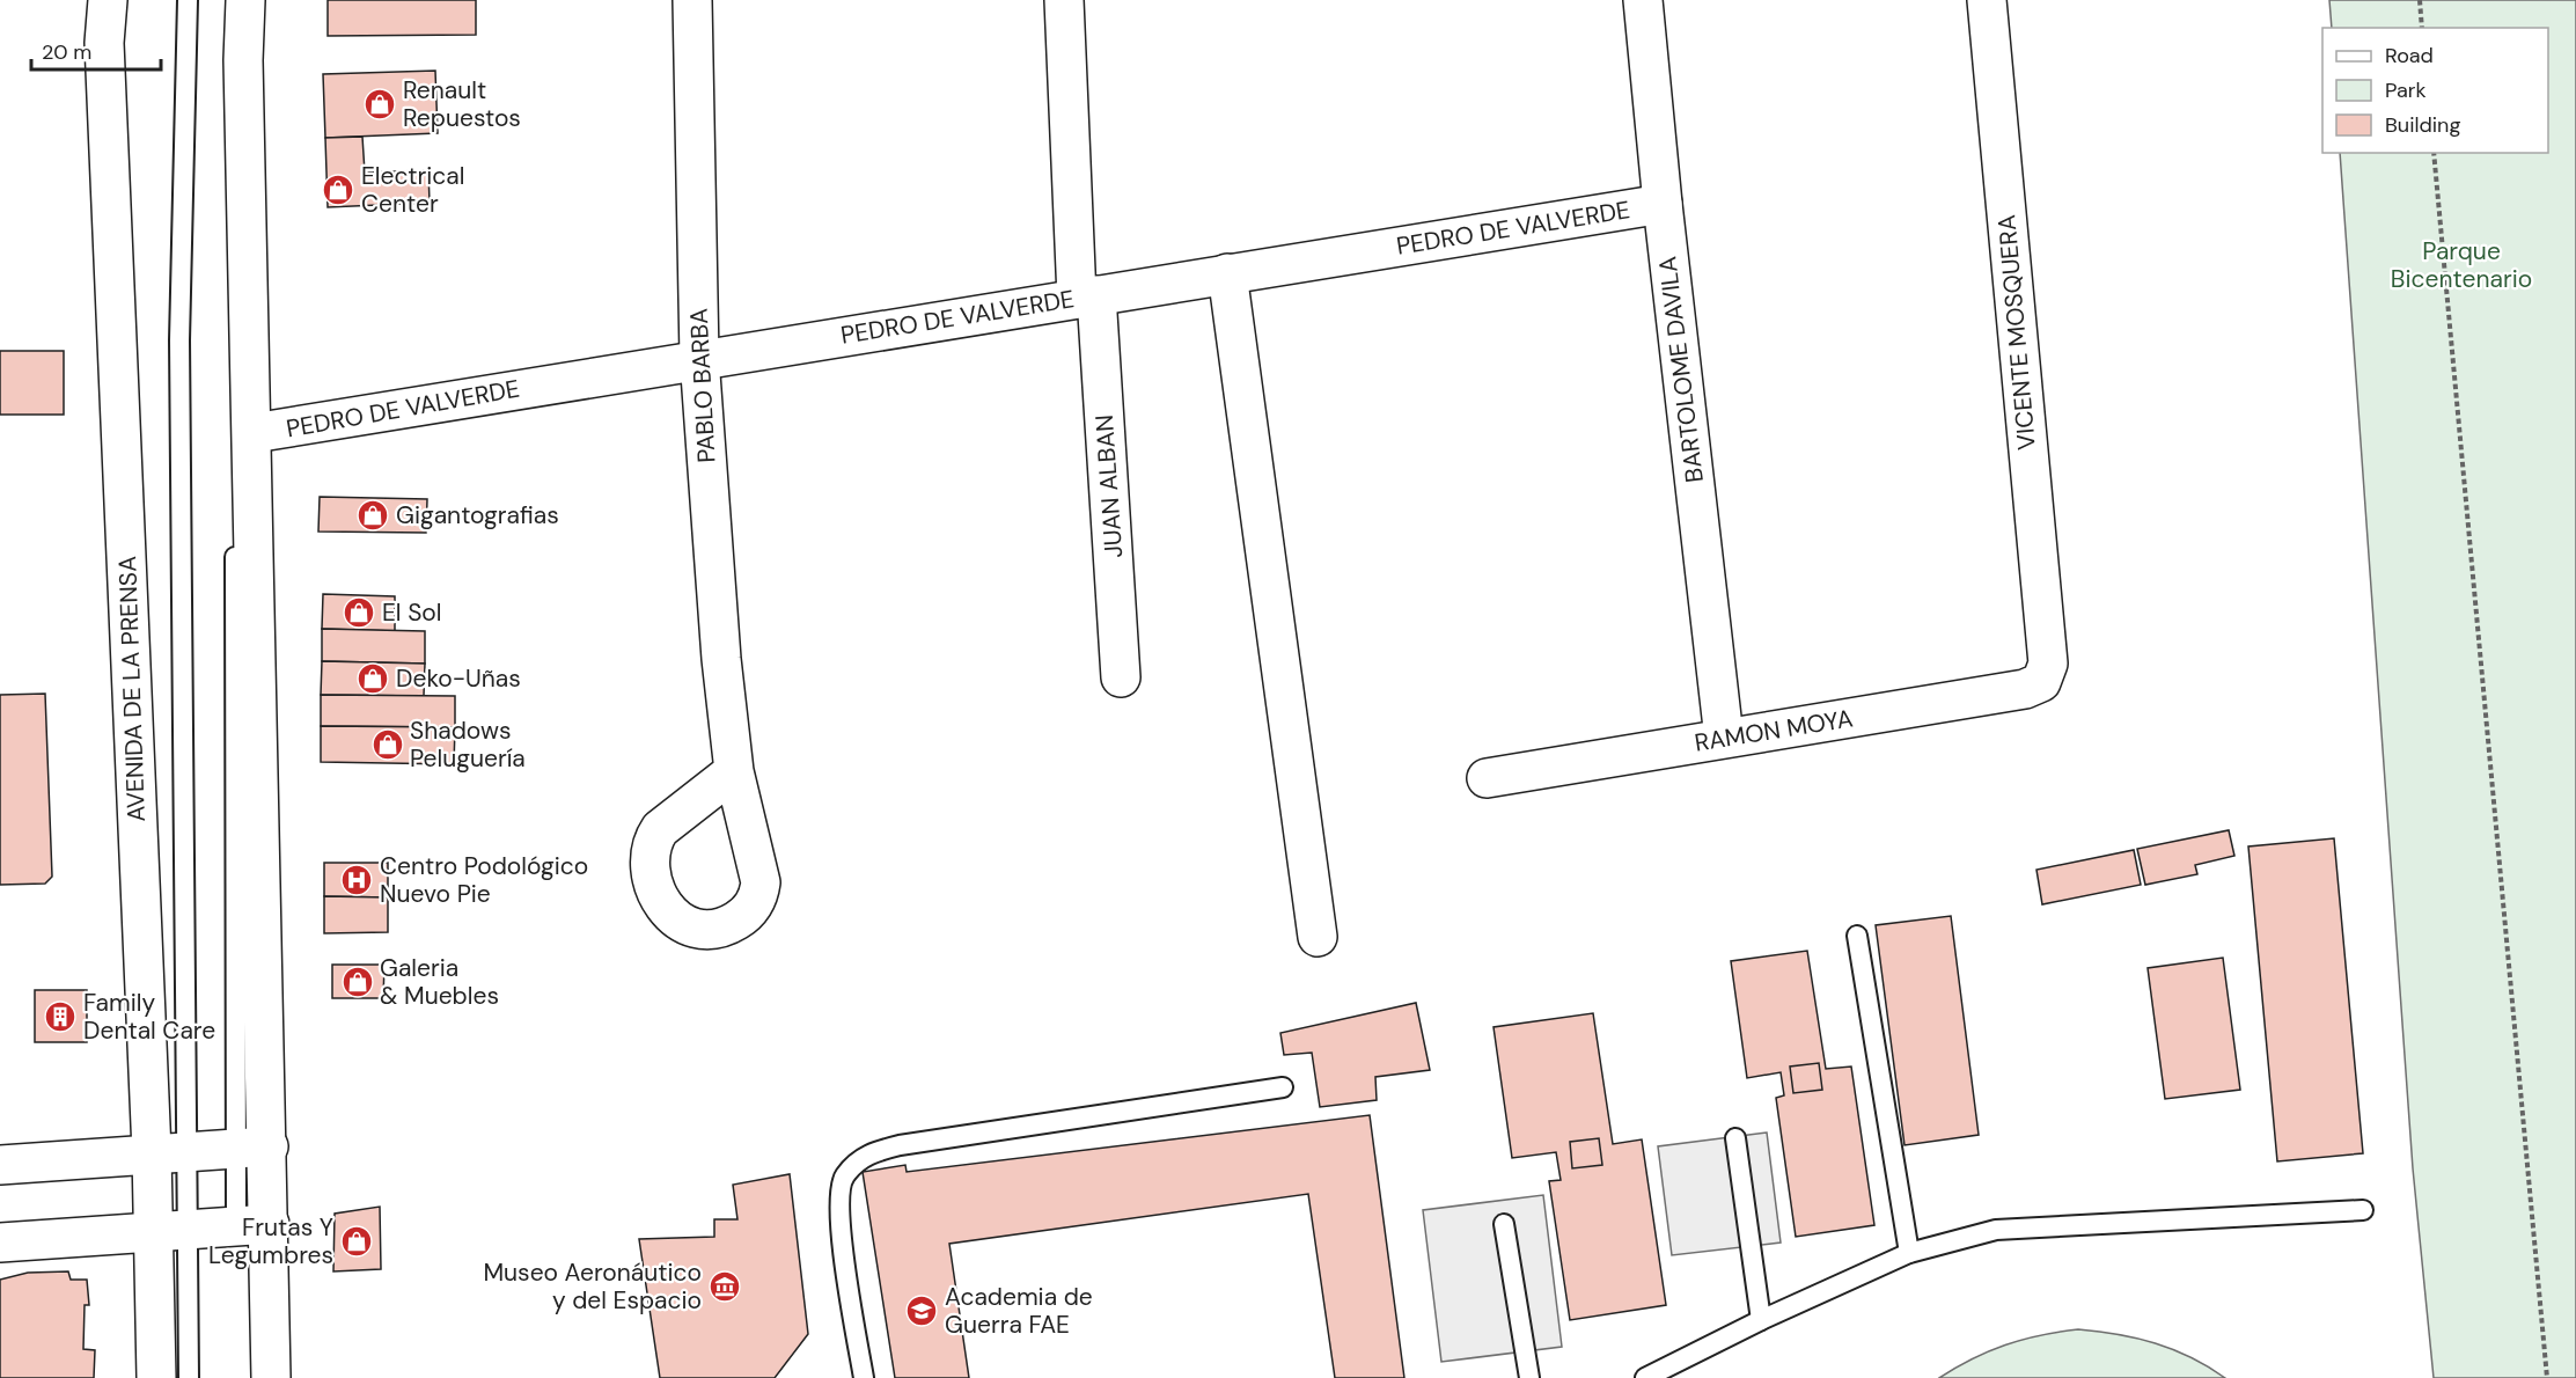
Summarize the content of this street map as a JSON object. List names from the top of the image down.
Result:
{
  "streets": {
    "street": [
      "PEDRO DE VALVERDE",
      "VICENTE MOSQUERA",
      "BARTOLOME DAVILA",
      "PABLO BARBA",
      "JUAN ALBAN",
      "AVENIDA DE LA PRENSA",
      "RAMON MOYA"
    ]
  },
  "crossings": [
    ["PEDRO DE VALVERDE", "BARTOLOME DAVILA"],
    ["PEDRO DE VALVERDE", "PABLO BARBA"],
    ["PEDRO DE VALVERDE", "JUAN ALBAN"],
    ["VICENTE MOSQUERA", "RAMON MOYA"],
    ["BARTOLOME DAVILA", "RAMON MOYA"]
  ],
  "parks": ["Parque Bicentenario"],
  "places": {
    "shop": [
      "Renault Repuestos",
      "Electrical Center",
      "Gigantografias",
      "El Sol",
      "Deko-Uñas",
      "Shadows Peluguería",
      "Galeria & Muebles",
      "Frutas Y Legumbres"
    ],
    "hospital": ["Centro Podológico Nuevo Pie"],
    "building": ["Family Dental Care"],
    "museum": ["Museo Aeronáutico y del Espacio"],
    "school or university": ["Academia de Guerra FAE"]
  },
  "legend": ["Road", "Park", "Building"],
  "scale_bar": "20 m"
}
